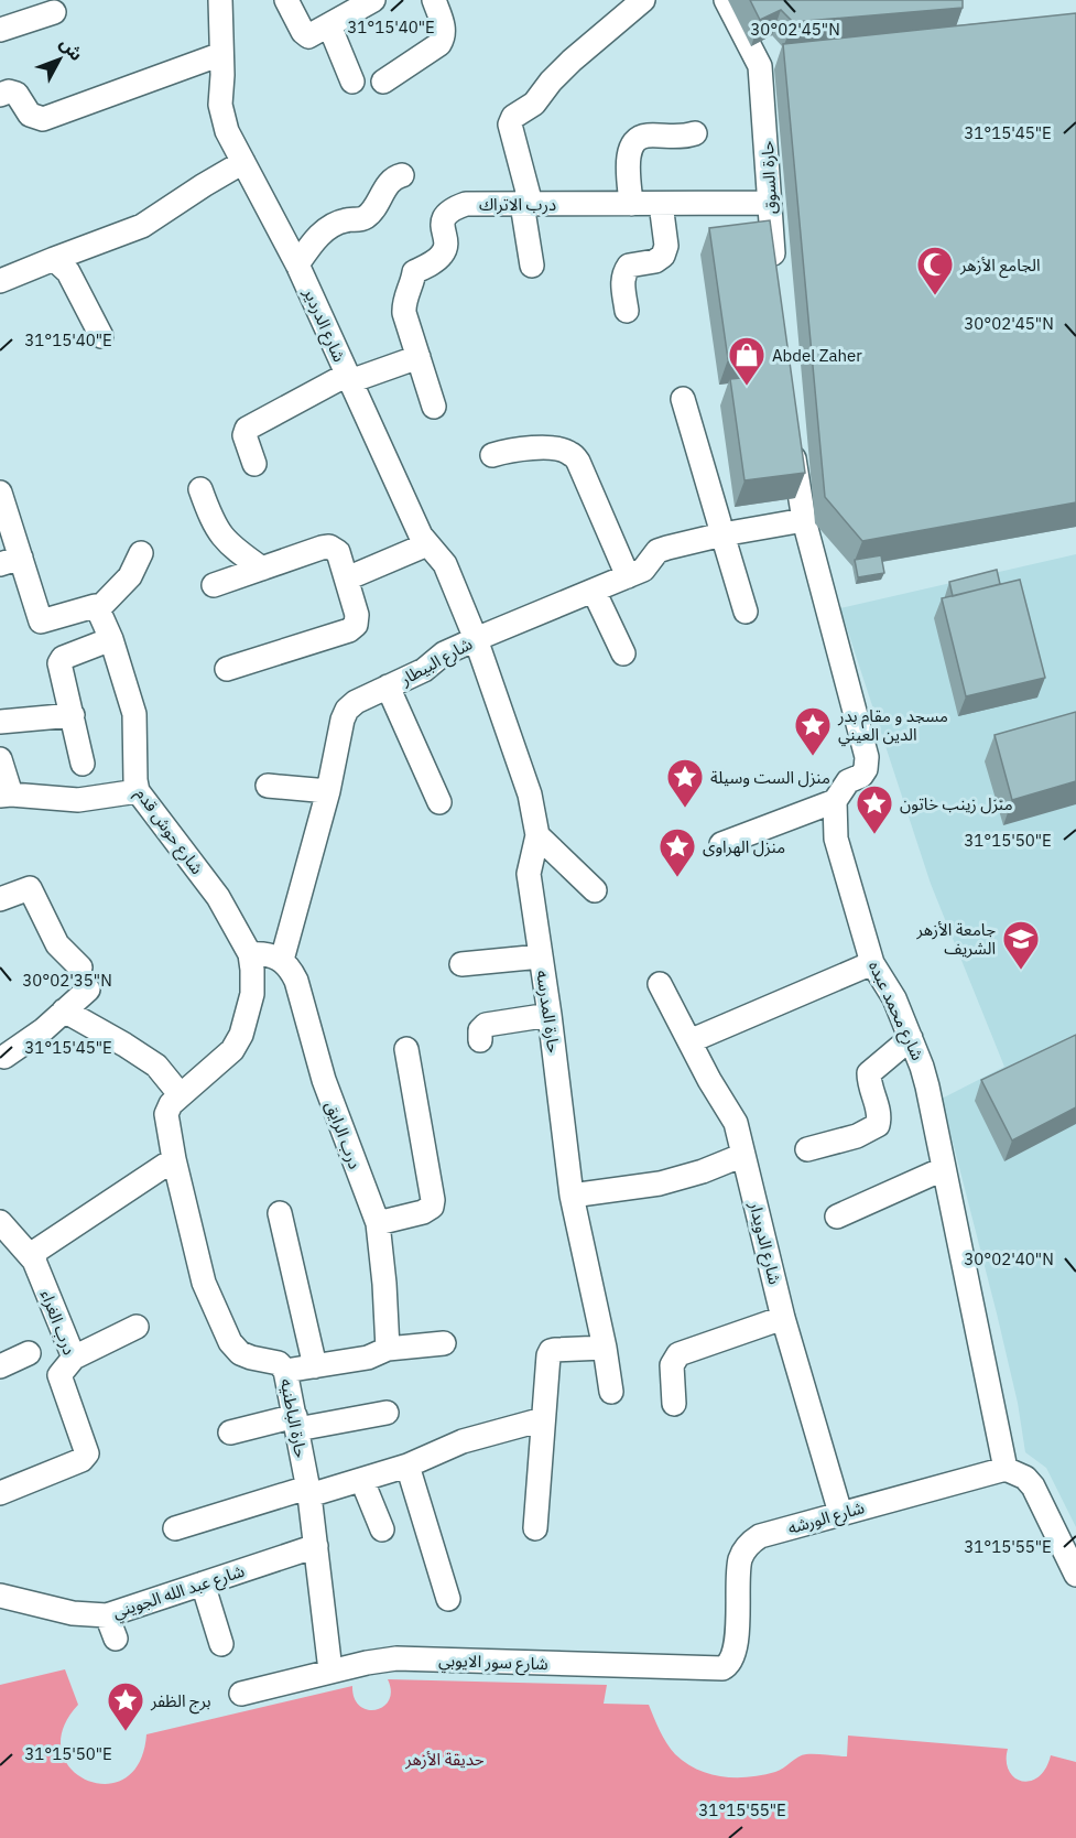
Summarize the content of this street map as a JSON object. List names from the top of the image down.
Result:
{
  "streets": {
    "street": [
      "حارة السوق",
      "درب الاتراك",
      "شارع الدردير",
      "شارع البيطار",
      "شارع حوش قدم",
      "شارع محمد عبده",
      "حارة المدرسه",
      "درب الرايق",
      "شارع الدويدار",
      "درب الغراء",
      "حارة الباطنيه",
      "شارع الورشه",
      "شارع عبد الله الجويني",
      "شارع سور الايوبي"
    ]
  },
  "crossings": [
    ["حارة السوق", "درب الاتراك"],
    ["شارع الدردير", "شارع البيطار"],
    ["شارع الدردير", "حارة المدرسه"],
    ["شارع البيطار", "حارة المدرسه"],
    ["شارع البيطار", "درب الرايق"],
    ["شارع حوش قدم", "حارة الباطنيه"],
    ["شارع محمد عبده", "شارع الورشه"],
    ["شارع الدويدار", "شارع الورشه"],
    ["حارة الباطنيه", "شارع عبد الله الجويني"],
    ["حارة الباطنيه", "شارع سور الايوبي"],
    ["شارع الورشه", "شارع سور الايوبي"]
  ],
  "parks": ["حديقة الأزهر"],
  "places": {
    "mosque": ["الجامع الأزهر"],
    "shop": ["Abdel Zaher"],
    "place": [
      "مسجد و مقام بدر الدين العيني",
      "منزل الست وسيلة",
      "منزل زينب خاتون",
      "منزل الهراوى",
      "برج الظفر"
    ],
    "school or university": ["جامعة الأزهر الشريف"]
  },
  "north": "top right",
  "coordinates": [
    "31°15'40\"E",
    "30°02'45\"N",
    "31°15'45\"E",
    "31°15'50\"E",
    "30°02'35\"N",
    "30°02'40\"N",
    "31°15'55\"E"
  ]
}
